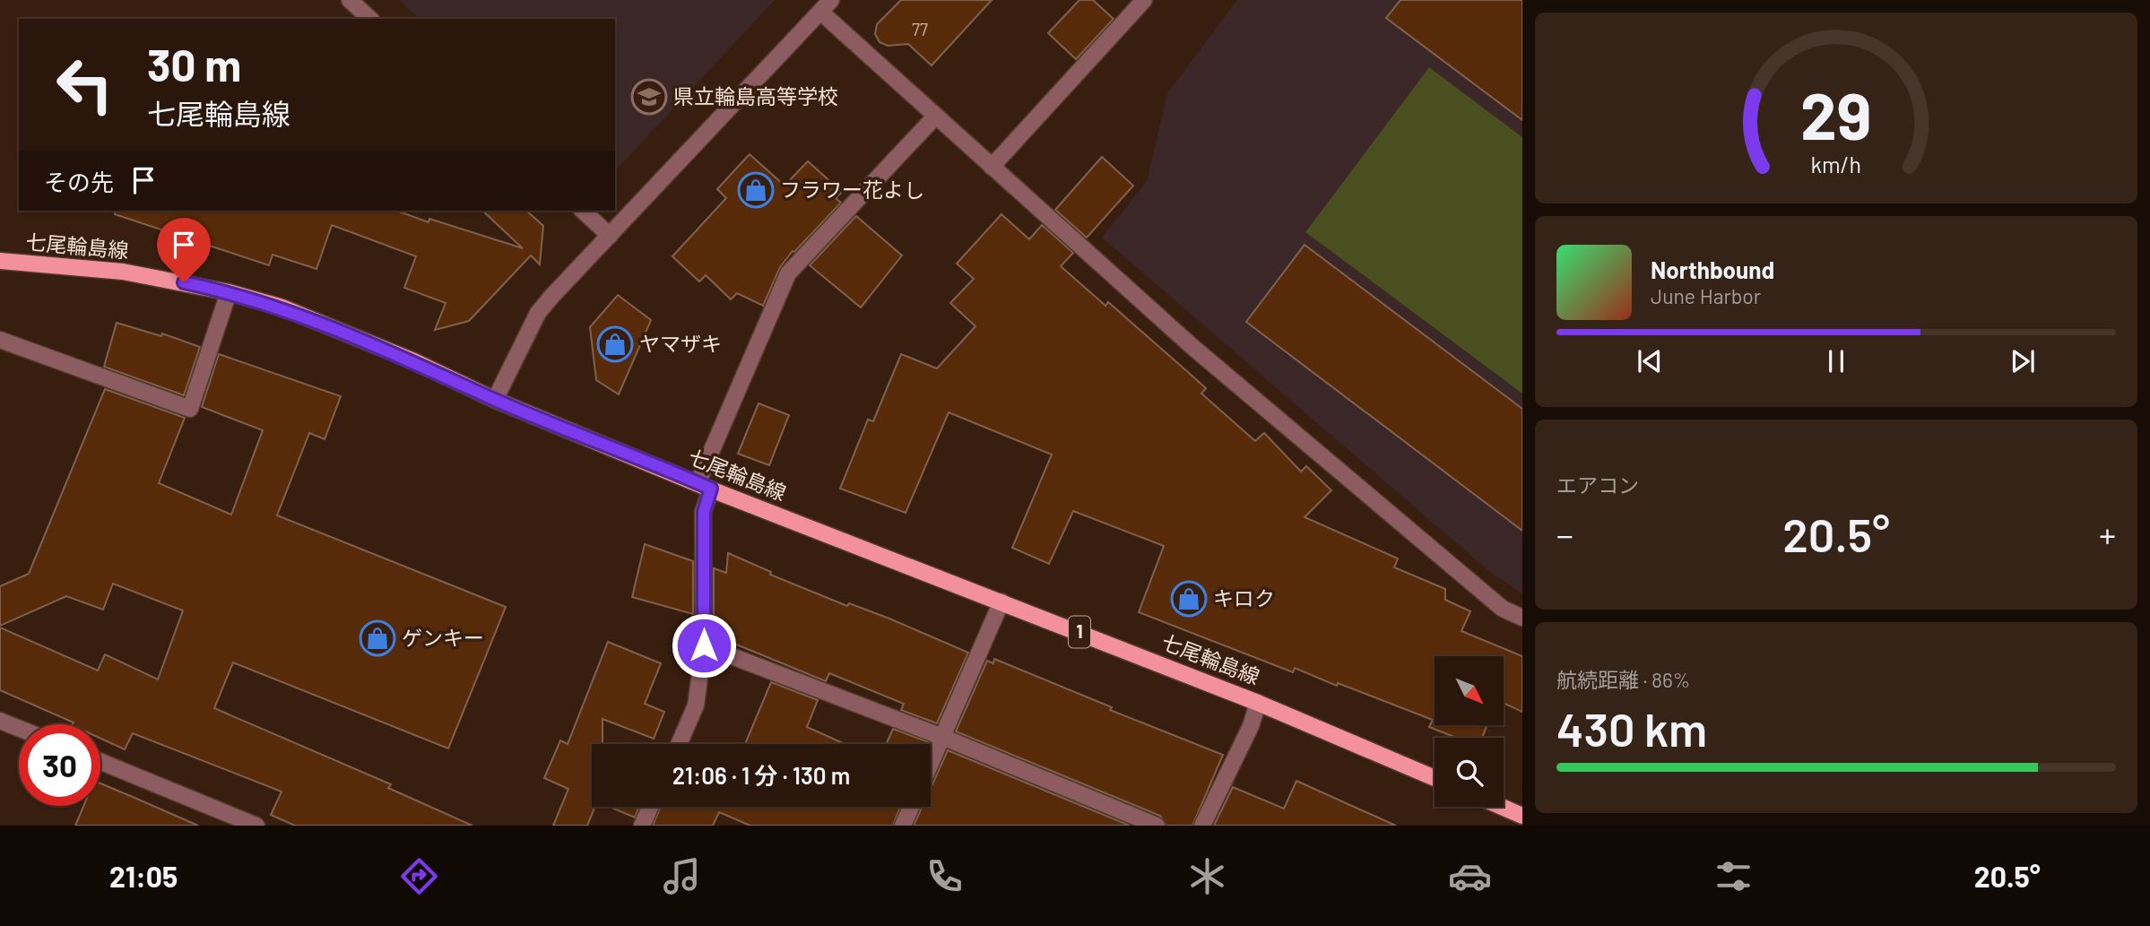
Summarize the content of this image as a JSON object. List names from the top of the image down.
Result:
{
  "streets": {
    "main road": ["七尾輪島線", "1"]
  },
  "places": {
    "school or university": ["県立輪島高等学校"],
    "shop": [
      "フラワー花よし",
      "ヤマザキ",
      "キロク",
      "ゲンキー"
    ]
  },
  "house_numbers": ["77"],
  "north": "bottom right",
  "page": {
    "turn": ["30 m", "七尾輪島線"],
    "then": "その先",
    "song": ["Northbound", "June Harbor"],
    "tile": [
      "エアコン",
      ["航続距離 · 86%", "430 km"]
    ],
    "heat": ["−", "20.5°", "+"],
    "limit": "30",
    "trip": "21:06 · 1 分 · 130 m",
    "tabs": ["21:05", "20.5°"],
    "gauge": ["29", "km/h"]
  }
}
